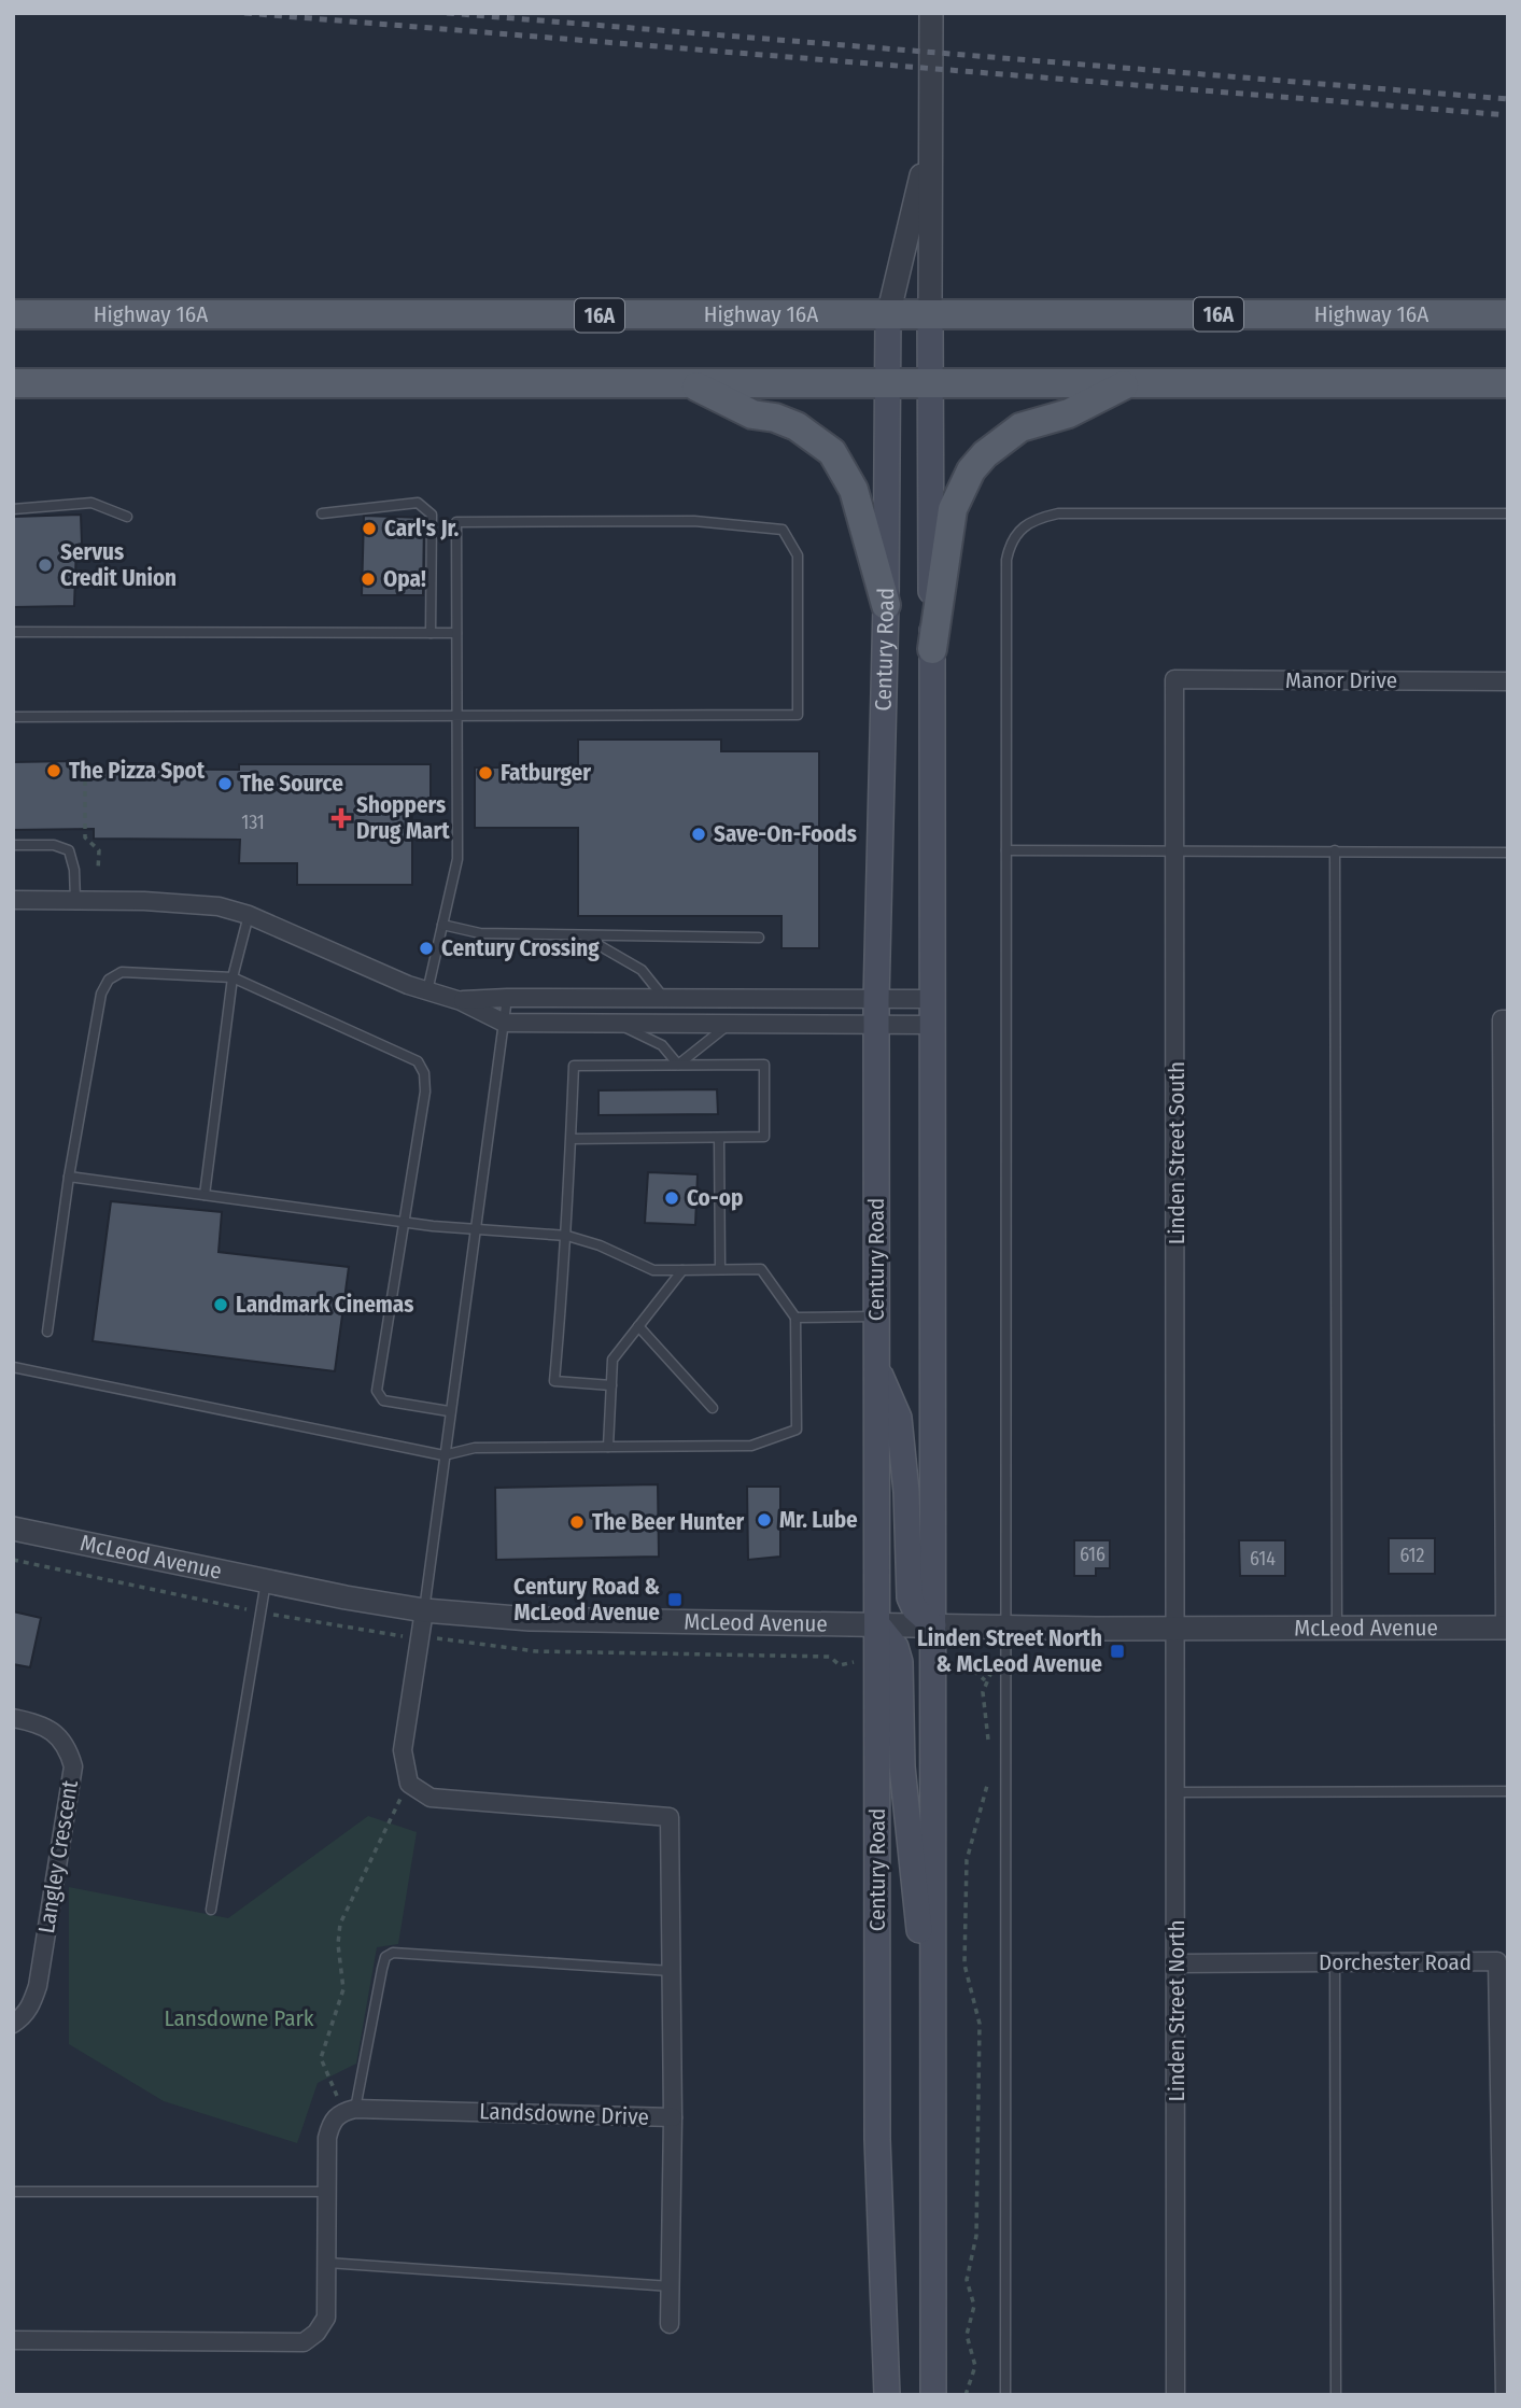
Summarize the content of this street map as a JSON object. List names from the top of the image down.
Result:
{
  "streets": {
    "main road": ["Highway 16A", "16A", "Century Road"],
    "street": [
      "Manor Drive",
      "Linden Street South",
      "McLeod Avenue",
      "Langley Crescent",
      "Dorchester Road",
      "Linden Street North",
      "Landsdowne Drive"
    ]
  },
  "crossings": [
    ["Highway 16A", "Century Road"],
    ["Century Road", "McLeod Avenue"],
    ["Manor Drive", "Linden Street South"],
    ["Linden Street South", "McLeod Avenue"],
    ["Linden Street South", "Linden Street North"],
    ["McLeod Avenue", "Linden Street North"],
    ["Dorchester Road", "Linden Street North"]
  ],
  "parks": ["Lansdowne Park"],
  "places": {
    "other": [
      "Carl's Jr.",
      "Servus Credit Union",
      "Opa!",
      "The Pizza Spot",
      "Fatburger",
      "The Source",
      "Save-On-Foods",
      "Century Crossing",
      "Co-op",
      "Landmark Cinemas",
      "Mr. Lube",
      "The Beer Hunter"
    ],
    "health": ["Shoppers Drug Mart"],
    "transit": ["Century Road & McLeod Avenue", "Linden Street North & McLeod Avenue"]
  },
  "house_numbers": [
    "131",
    "616",
    "612",
    "614"
  ]
}
